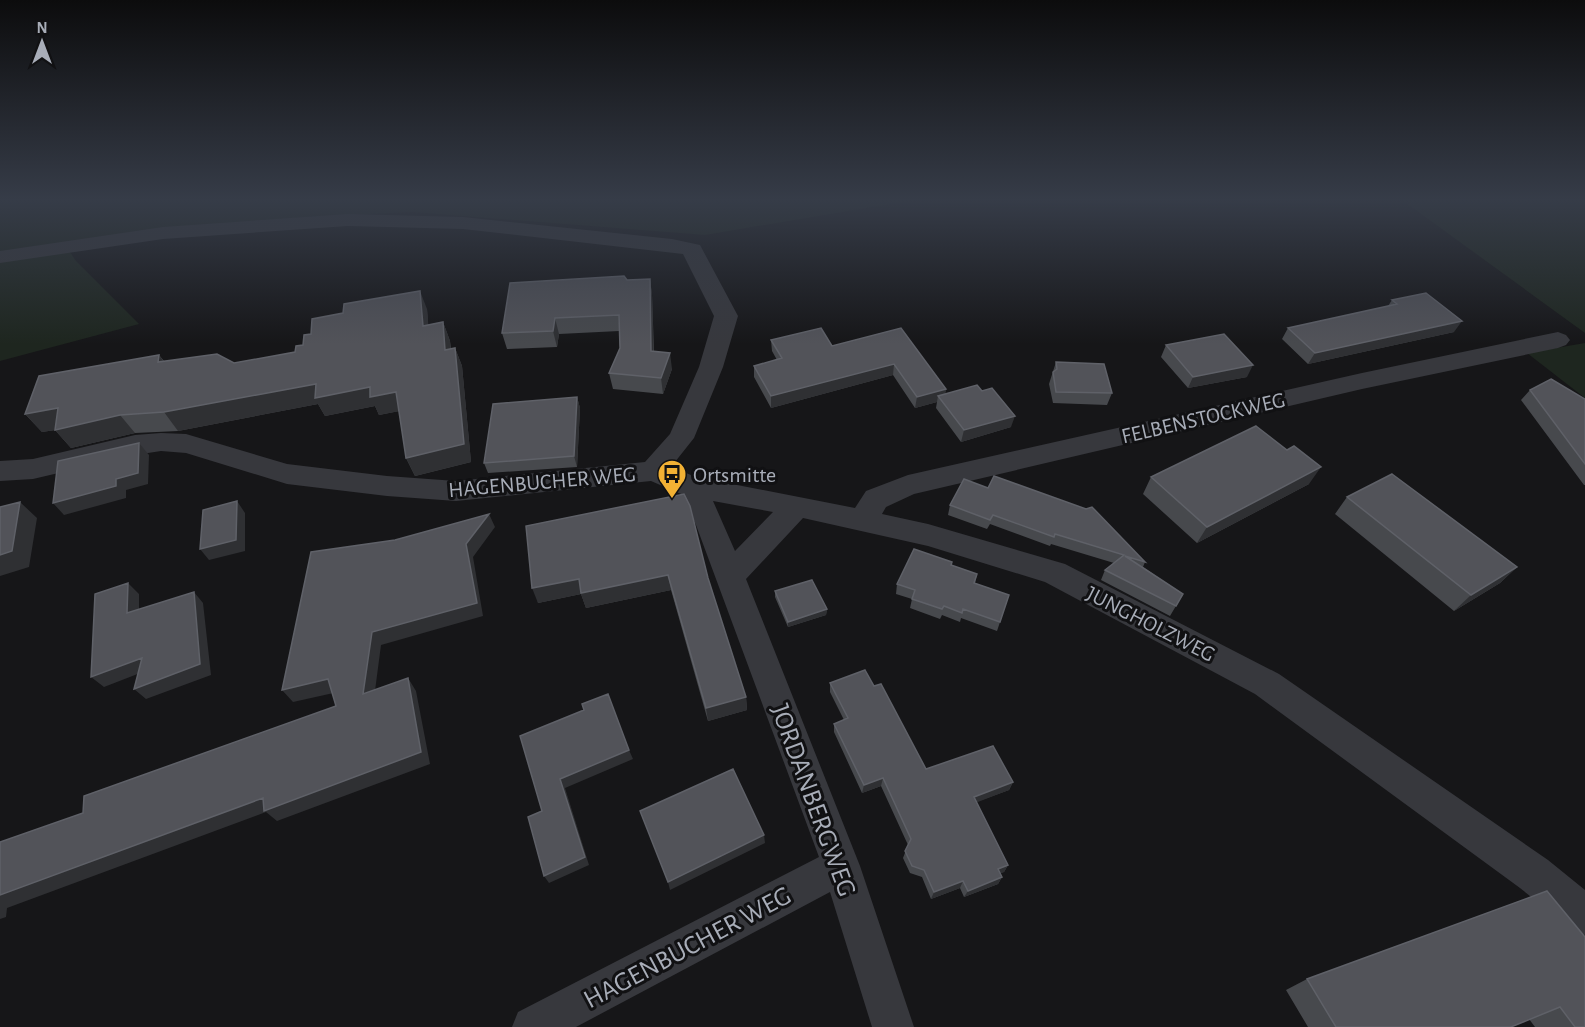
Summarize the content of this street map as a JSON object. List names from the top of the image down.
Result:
{
  "streets": {
    "street": [
      "FELBENSTOCKWEG",
      "HAGENBUCHER WEG",
      "JUNGHOLZWEG",
      "JORDANBERGWEG"
    ]
  },
  "crossings": [
    ["FELBENSTOCKWEG", "JUNGHOLZWEG"],
    ["HAGENBUCHER WEG", "JUNGHOLZWEG"],
    ["HAGENBUCHER WEG", "JORDANBERGWEG"],
    ["JUNGHOLZWEG", "JORDANBERGWEG"]
  ],
  "places": {
    "bus stop": ["Ortsmitte"]
  },
  "north": "top"
}
